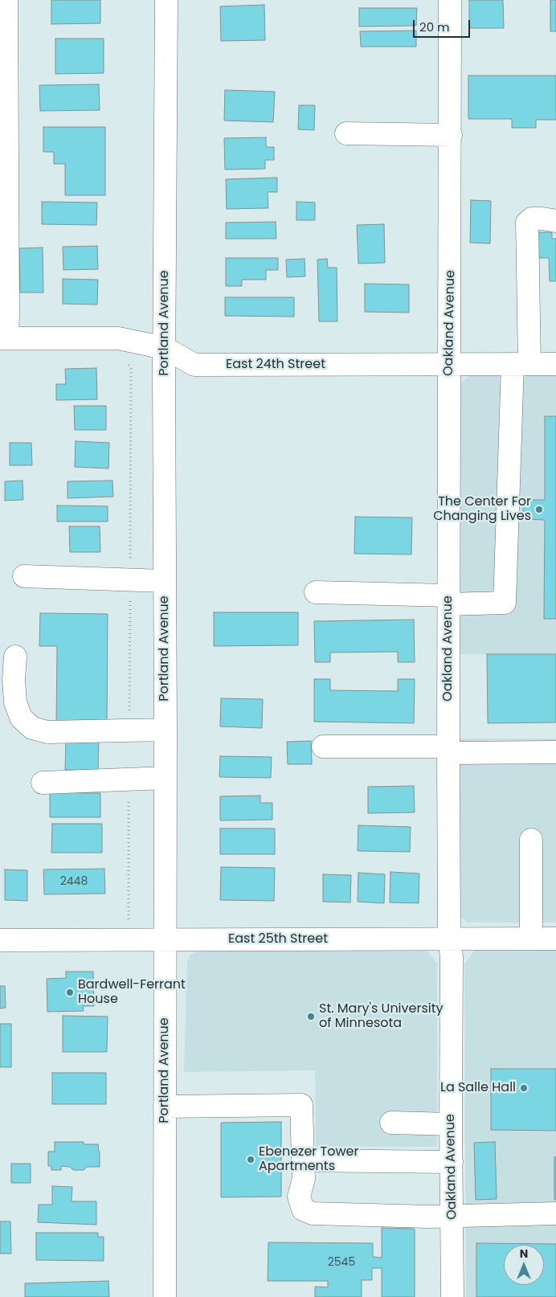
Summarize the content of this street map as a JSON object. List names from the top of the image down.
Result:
{
  "streets": {
    "street": [
      "Portland Avenue",
      "Oakland Avenue",
      "East 24th Street",
      "East 25th Street"
    ]
  },
  "crossings": [
    ["Portland Avenue", "East 24th Street"],
    ["Portland Avenue", "East 25th Street"],
    ["Oakland Avenue", "East 24th Street"],
    ["Oakland Avenue", "East 25th Street"]
  ],
  "places": [
    "The Center For Changing Lives",
    "Bardwell-Ferrant House",
    "St. Mary's University of Minnesota",
    "La Salle Hall",
    "Ebenezer Tower Apartments"
  ],
  "house_numbers": ["2448", "2545"],
  "scale_bar": "20 m",
  "north": "top"
}
